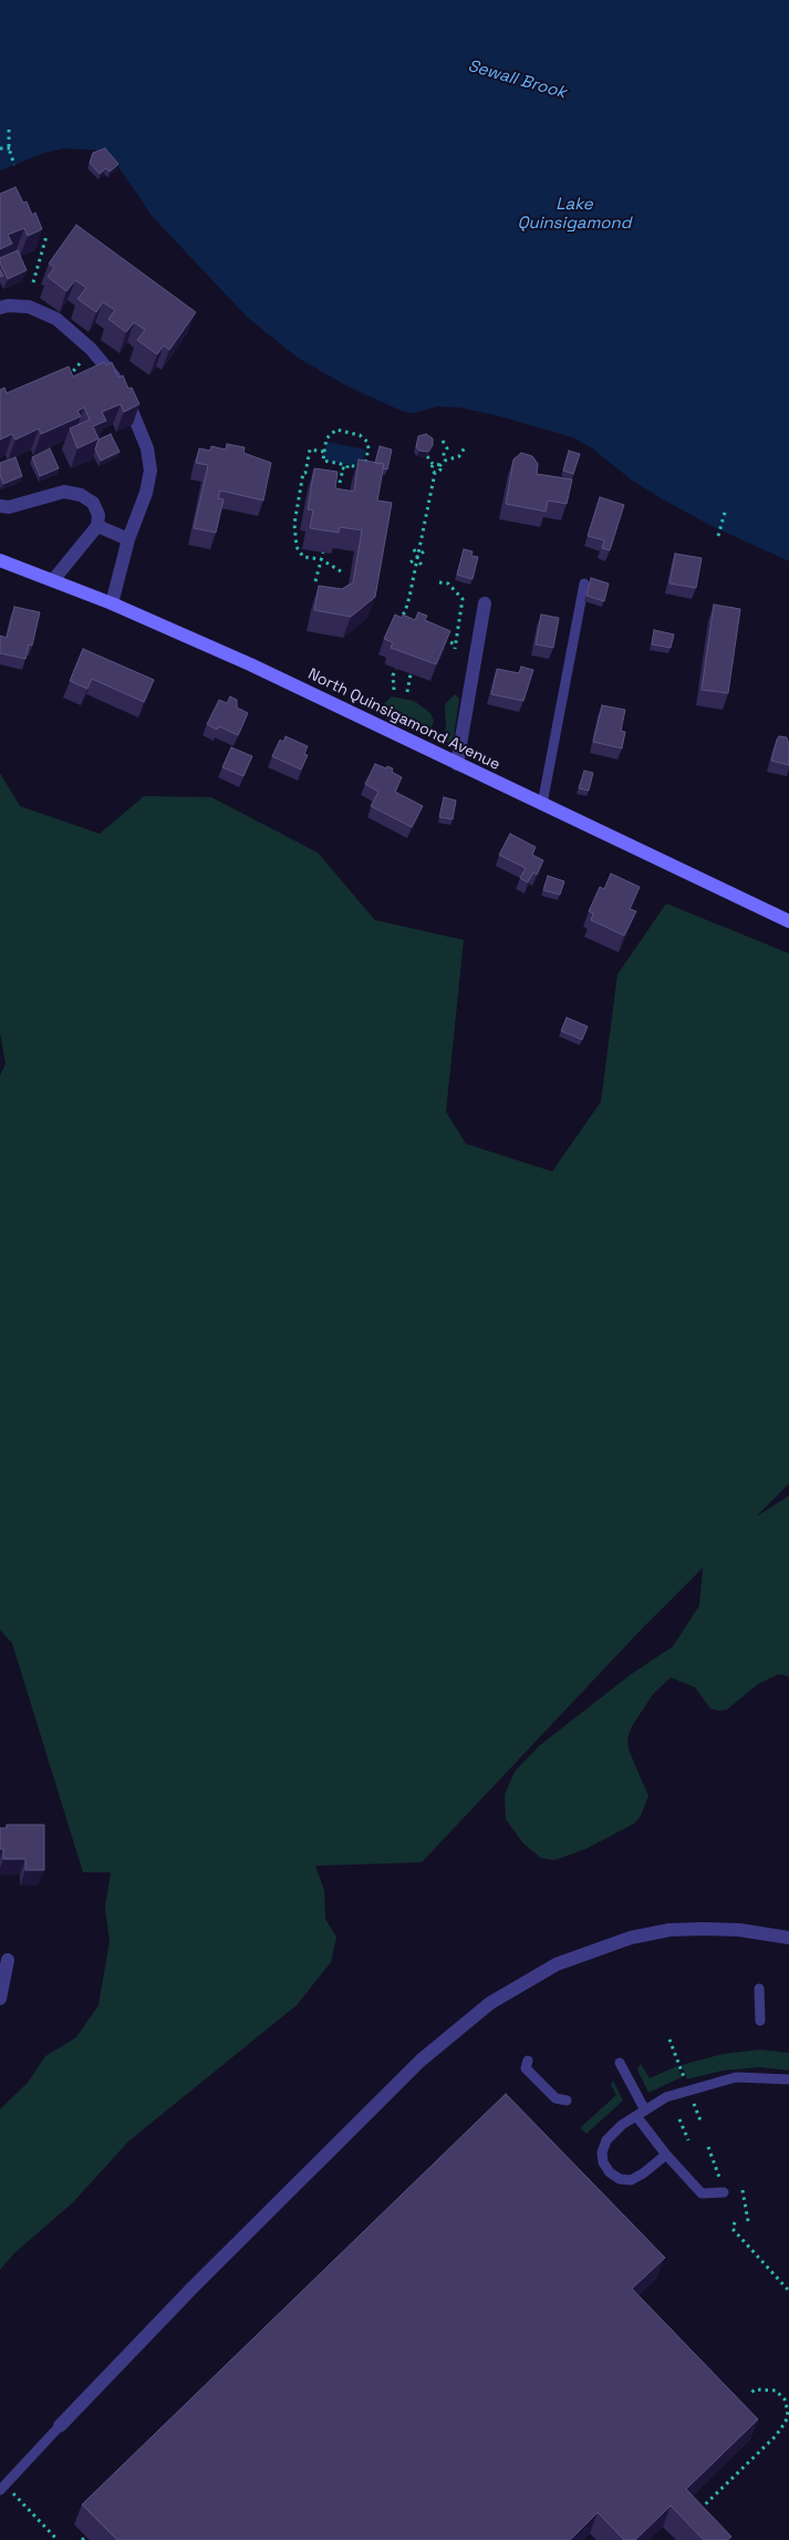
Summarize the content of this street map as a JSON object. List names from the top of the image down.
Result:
{
  "streets": {
    "main road": ["North Quinsigamond Avenue"]
  },
  "water": ["Sewall Brook", "Lake Quinsigamond"]
}
